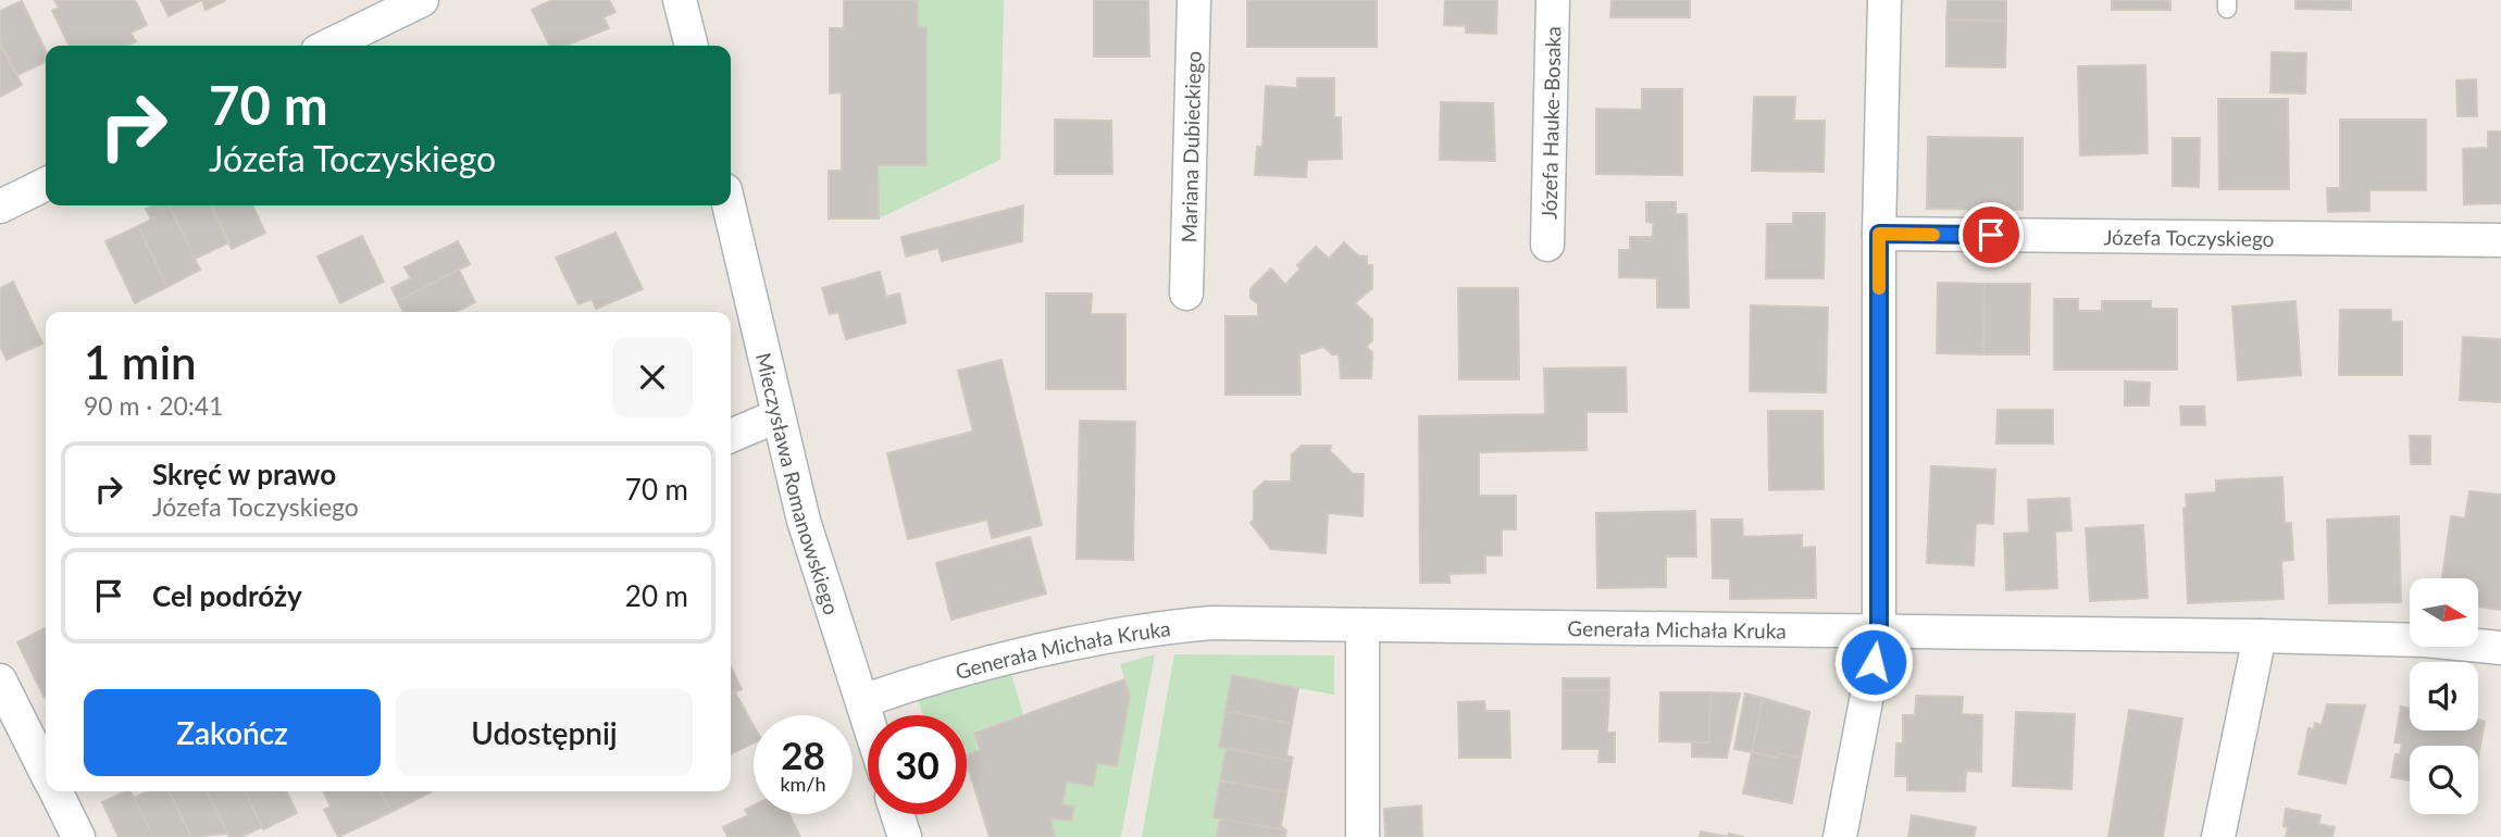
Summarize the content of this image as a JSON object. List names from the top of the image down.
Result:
{
  "streets": {
    "street": [
      "Józefa Hauke-Bosaka",
      "Mariana Dubieckiego",
      "Józefa Toczyskiego",
      "Mieczysława Romanowskiego",
      "Generała Michała Kruka"
    ]
  },
  "crossings": [
    ["Mieczysława Romanowskiego", "Generała Michała Kruka"]
  ],
  "north": "right",
  "page": {
    "turn": ["70 m", "Józefa Toczyskiego"],
    "heading": ["1 min", "90 m · 20:41"],
    "list": [
      {
        "name": "Skręć w prawo",
        "note": "Józefa Toczyskiego",
        "value": "70 m"
      },
      {
        "name": "Cel podróży",
        "value": "20 m"
      }
    ],
    "buttons": ["Zakończ", "Udostępnij"],
    "speed": "28 km/h",
    "limit": "30"
  }
}
